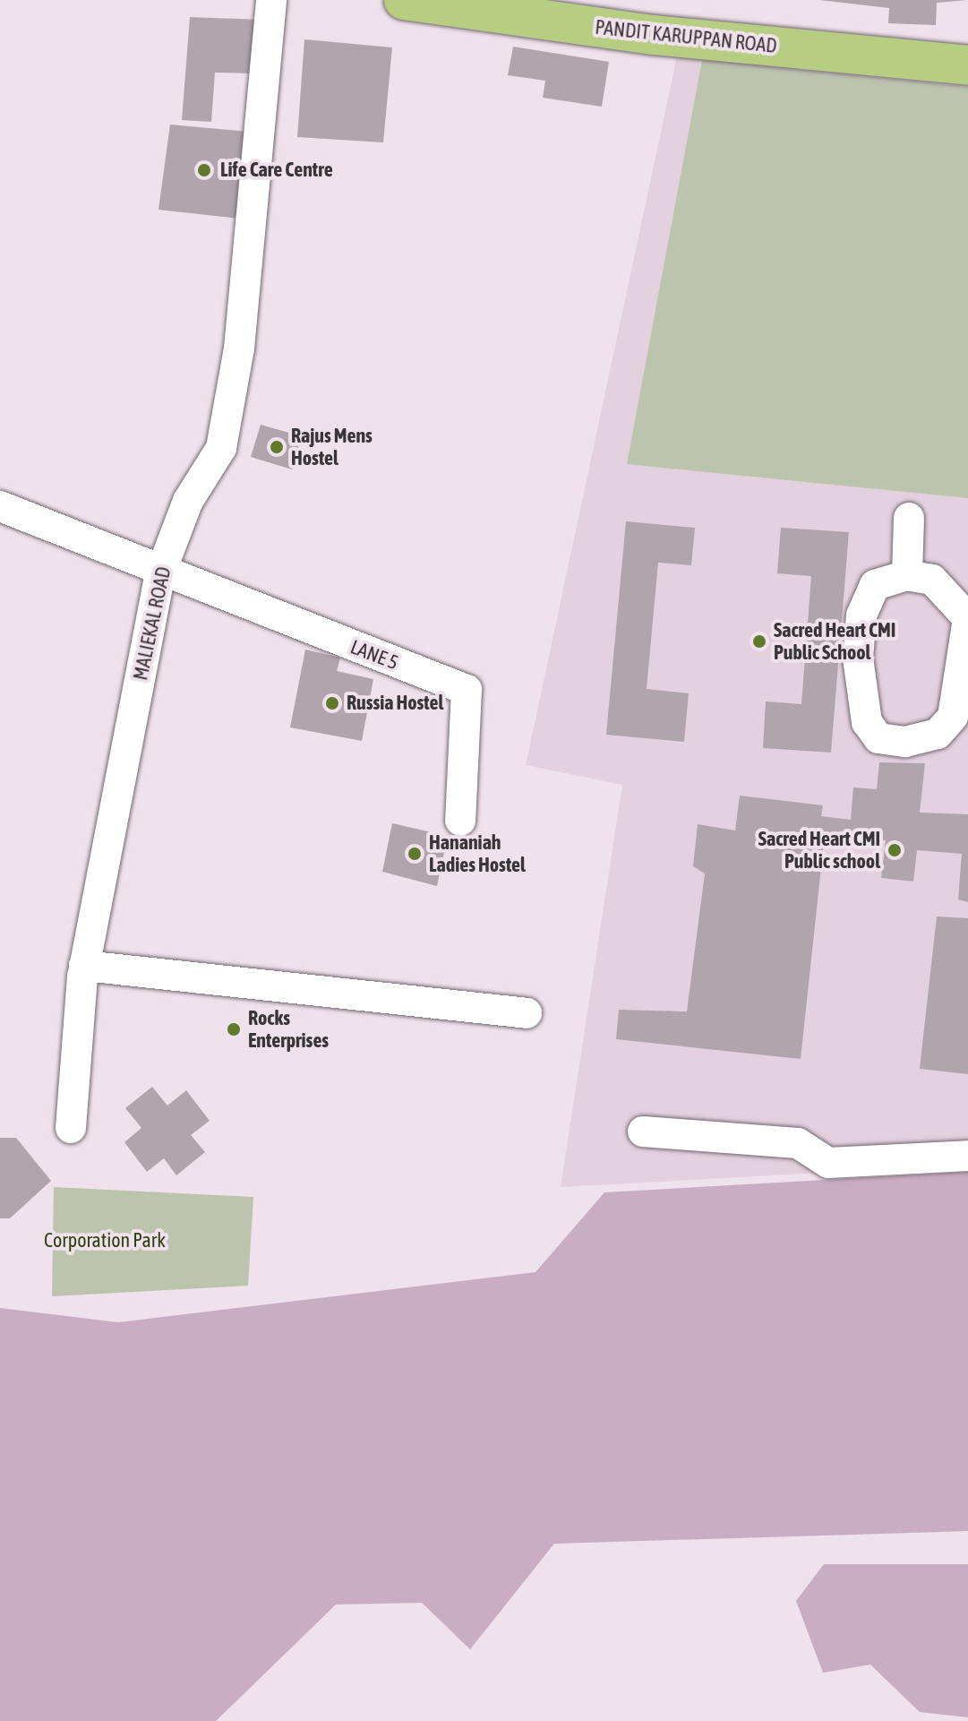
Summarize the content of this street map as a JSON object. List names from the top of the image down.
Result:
{
  "streets": {
    "main road": ["PANDIT KARUPPAN ROAD"],
    "street": ["MALIEKAL ROAD", "LANE 5"]
  },
  "crossings": [
    ["MALIEKAL ROAD", "LANE 5"]
  ],
  "parks": ["Corporation Park"],
  "places": [
    "Life Care Centre",
    "Rajus Mens Hostel",
    "Sacred Heart CMI Public School",
    "Russia Hostel",
    "Sacred Heart CMI Public school",
    "Hananiah Ladies Hostel",
    "Rocks Enterprises"
  ]
}
